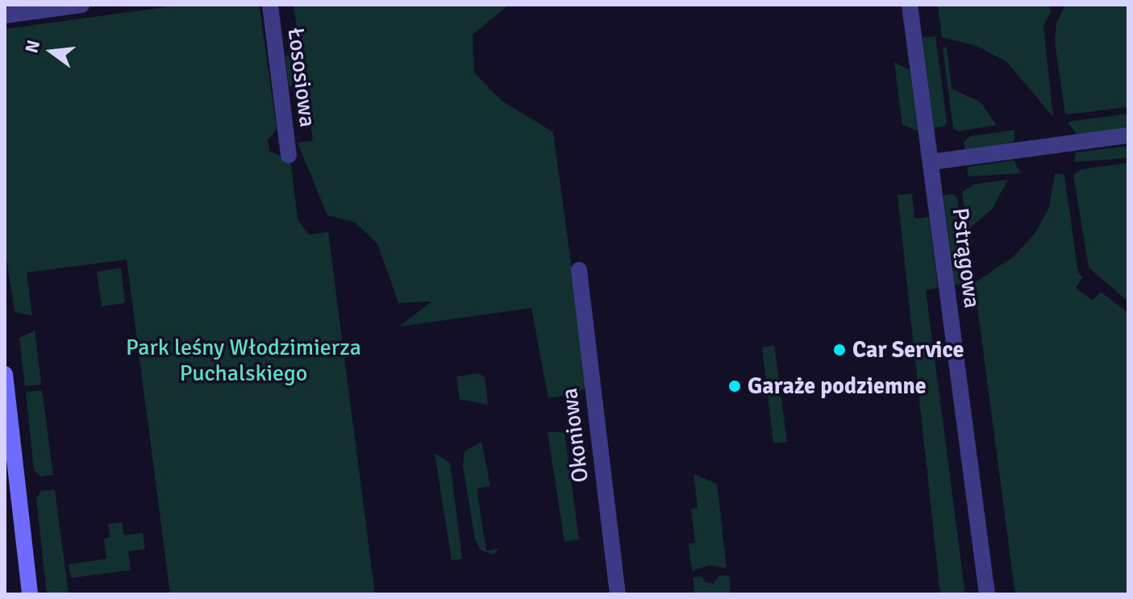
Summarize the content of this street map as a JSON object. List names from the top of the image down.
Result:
{
  "streets": {
    "street": ["Łososiowa", "Pstrągowa", "Okoniowa"]
  },
  "parks": ["Park leśny Włodzimierza Puchalskiego"],
  "places": ["Car Service", "Garaże podziemne"],
  "north": "left"
}
